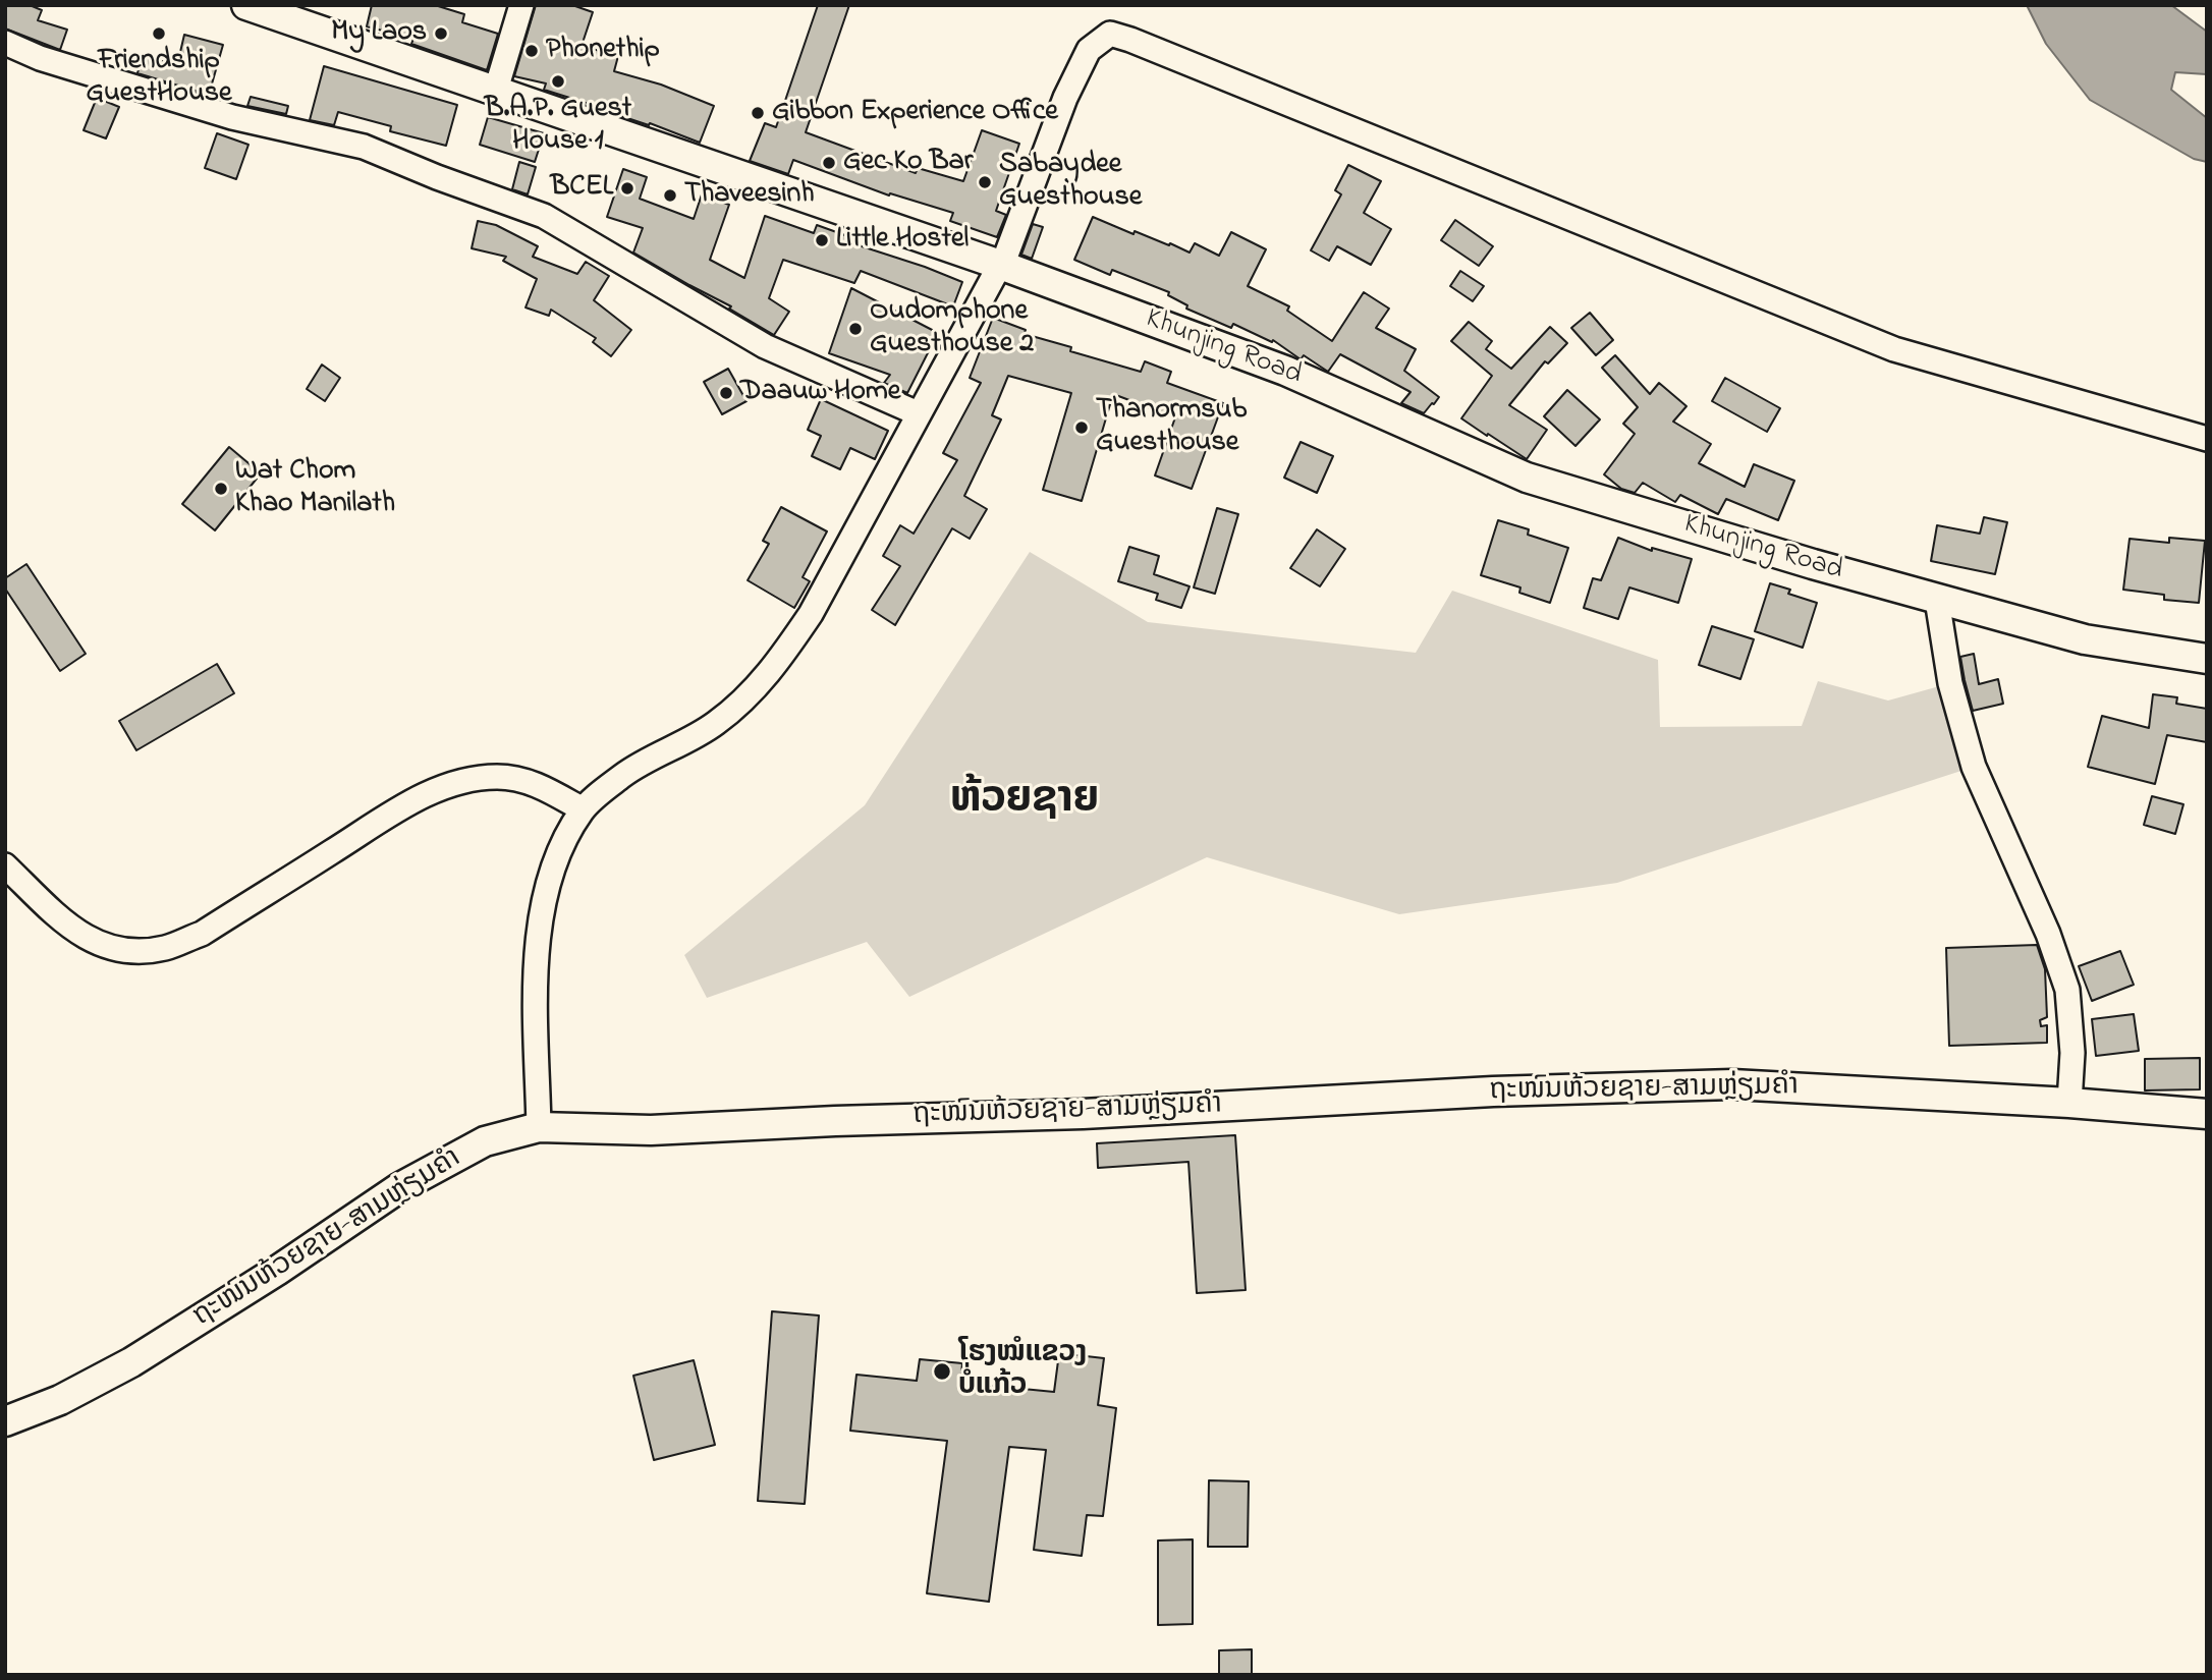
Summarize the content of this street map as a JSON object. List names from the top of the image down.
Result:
{
  "streets": {
    "main road": ["Khunjing Road", "ຖະໜົນຫ້ວຍຊາຍ-ສາມຫຼ່ຽມຄຳ"]
  },
  "districts": ["ຫ້ວຍຊາຍ"],
  "places": [
    "Friendship GuestHouse",
    "My Laos",
    "Phonethip",
    "B.A.P. Guest House 1",
    "Gibbon Experience Office",
    "Gec Ko Bar",
    "Sabaydee Guesthouse",
    "BCEL",
    "Thaveesinh",
    "Little Hostel",
    "Oudomphone Guesthouse 2",
    "Daauw Home",
    "Thanormsub Guesthouse",
    "Wat Chom Khao Manilath",
    "ໂຮງໝໍແຂວງ ບໍ່ແກ້ວ"
  ]
}
